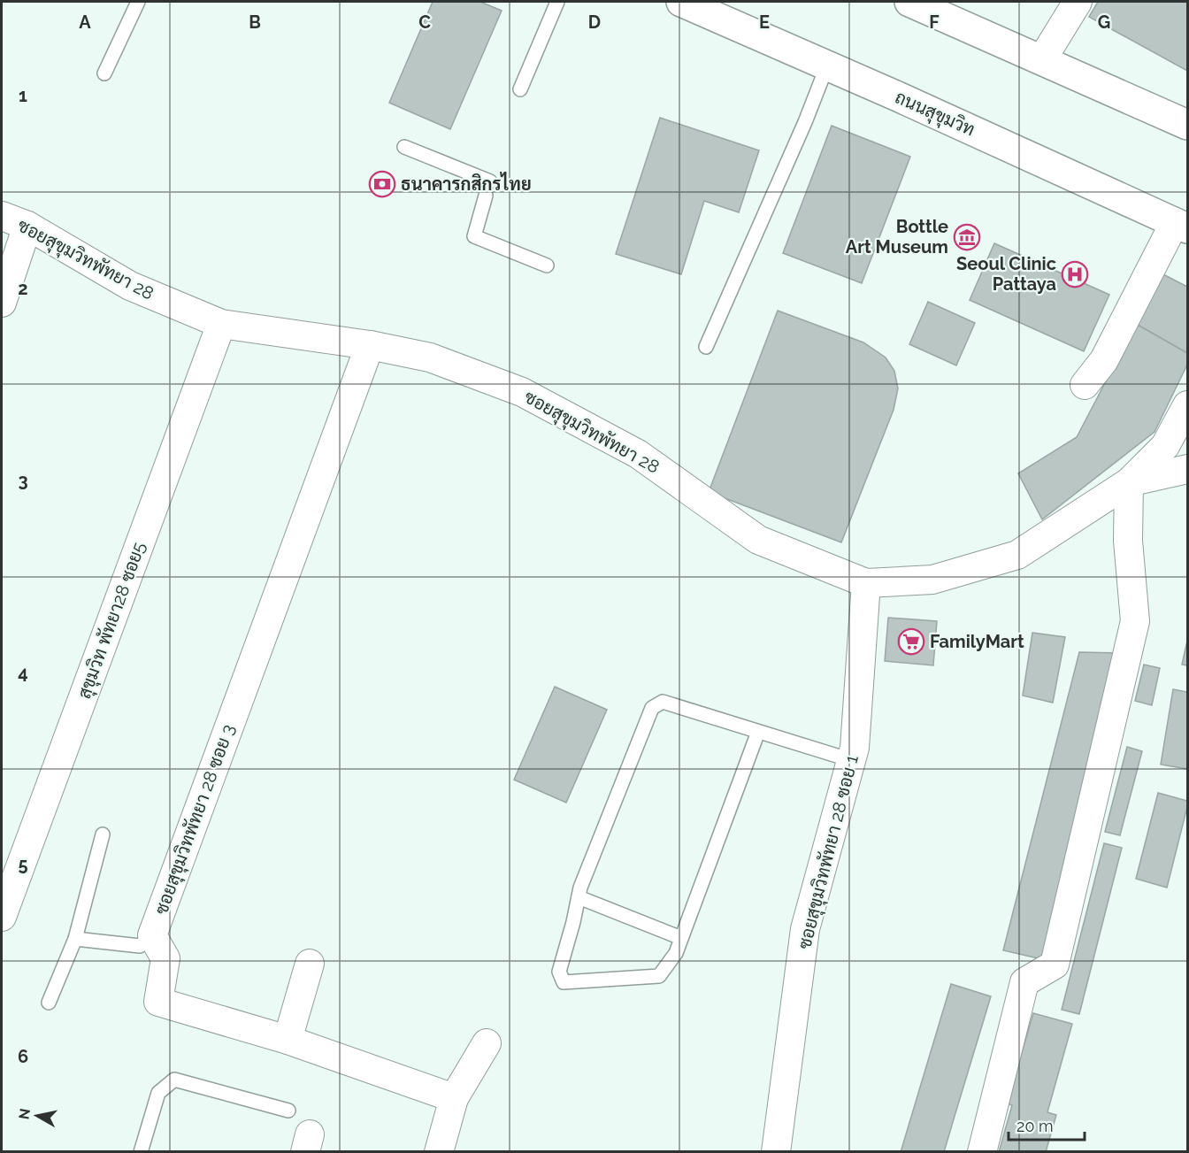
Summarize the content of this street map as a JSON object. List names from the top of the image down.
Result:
{
  "streets": {
    "highway": ["ถนนสุขุมวิท"],
    "street": [
      "ซอยสุขุมวิทพัทยา 28",
      "สุขุมวิท พัทยา28 ซอย5",
      "ซอยสุขุมวิทพัทยา 28 ซอย 3",
      "ซอยสุขุมวิทพัทยา 28 ซอย 1"
    ]
  },
  "crossings": [
    ["ซอยสุขุมวิทพัทยา 28", "สุขุมวิท พัทยา28 ซอย5"],
    ["ซอยสุขุมวิทพัทยา 28", "ซอยสุขุมวิทพัทยา 28 ซอย 3"],
    ["ซอยสุขุมวิทพัทยา 28", "ซอยสุขุมวิทพัทยา 28 ซอย 1"]
  ],
  "places": {
    "bank": ["ธนาคารกสิกรไทย"],
    "museum": ["Bottle Art Museum"],
    "hospital": ["Seoul Clinic Pattaya"],
    "supermarket": ["FamilyMart"]
  },
  "scale_bar": "20 m",
  "north": "left",
  "grid": {
    "columns": [
      "A",
      "B",
      "C",
      "D",
      "E",
      "F",
      "G"
    ],
    "rows": [
      "1",
      "2",
      "3",
      "4",
      "5",
      "6"
    ]
  }
}
